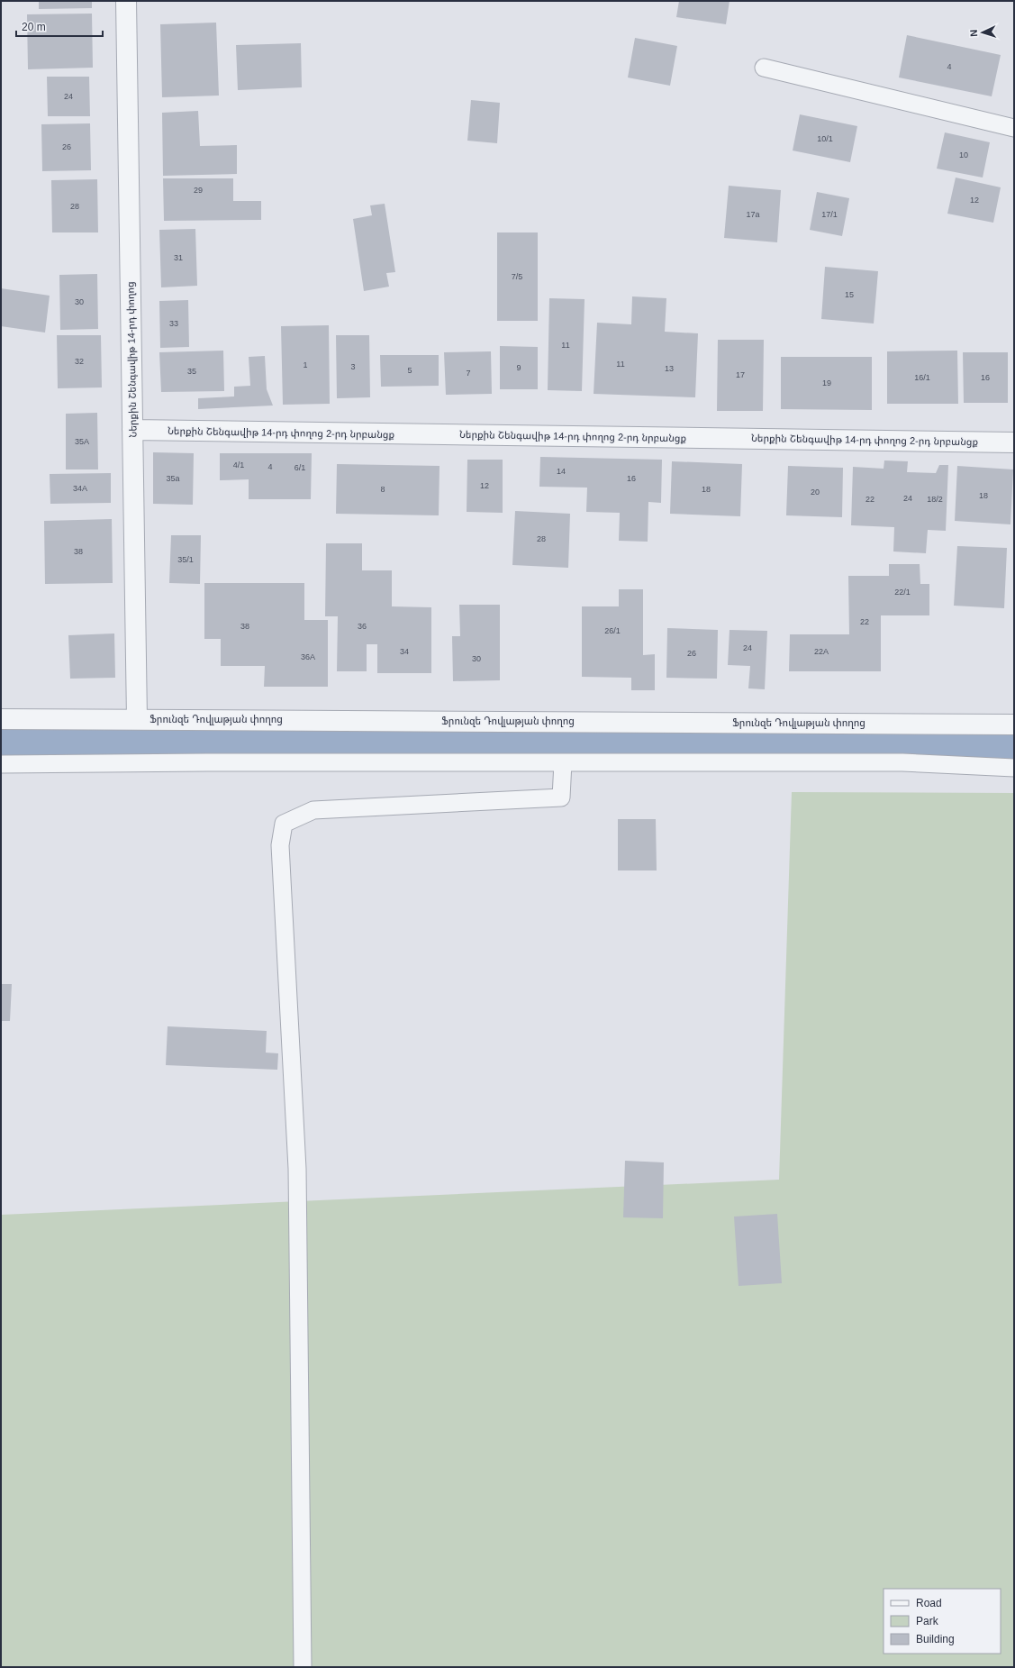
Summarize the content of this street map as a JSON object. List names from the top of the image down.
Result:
{
  "streets": {
    "street": ["Ներքին Շենգավիթ 14-րդ փողոց", "Ներքին Շենգավիթ 14-րդ փողոց 2-րդ նրբանցք", "Ֆրունզե Դովլաթյան փողոց"]
  },
  "crossings": [
    ["Ներքին Շենգավիթ 14-րդ փողոց", "Ներքին Շենգավիթ 14-րդ փողոց 2-րդ նրբանցք"],
    ["Ներքին Շենգավիթ 14-րդ փողոց", "Ֆրունզե Դովլաթյան փողոց"]
  ],
  "house_numbers": [
    "4",
    "24",
    "10/1",
    "26",
    "10",
    "29",
    "12",
    "28",
    "17a",
    "17/1",
    "31",
    "7/5",
    "15",
    "30",
    "33",
    "11",
    "32",
    "11",
    "1",
    "3",
    "9",
    "13",
    "5",
    "35",
    "7",
    "17",
    "16/1",
    "16",
    "19",
    "35A",
    "4/1",
    "4",
    "6/1",
    "14",
    "35a",
    "16",
    "12",
    "34A",
    "8",
    "18",
    "20",
    "18",
    "24",
    "22",
    "18/2",
    "28",
    "38",
    "35/1",
    "22/1",
    "22",
    "38",
    "36",
    "26/1",
    "24",
    "34",
    "22A",
    "26",
    "36A",
    "30"
  ],
  "legend": ["Road", "Park", "Building"],
  "scale_bar": "20 m",
  "north": "left"
}
